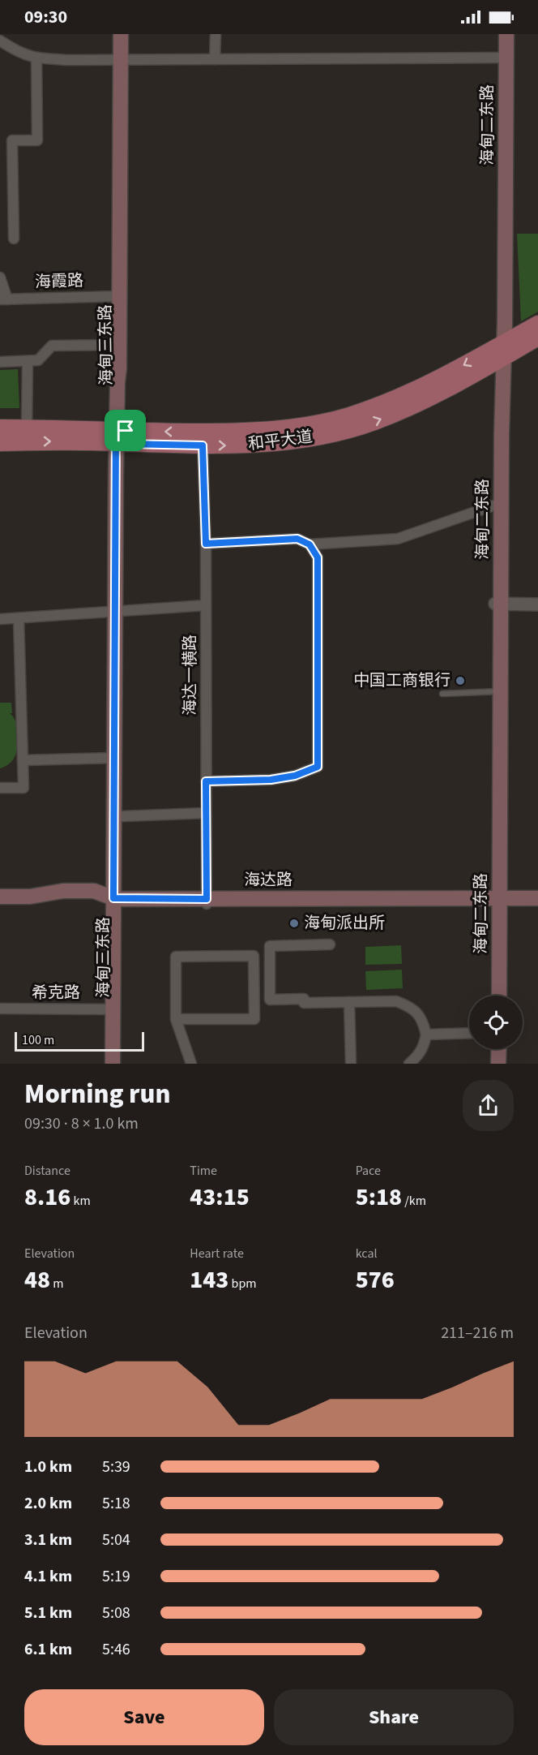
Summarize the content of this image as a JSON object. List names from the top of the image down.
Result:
{
  "streets": {
    "main road": [
      "海甸二东路",
      "海甸三东路",
      "和平大道",
      "海达路"
    ],
    "street": ["海霞路", "海达一横路", "希克路"]
  },
  "crossings": [
    ["海甸二东路", "和平大道"],
    ["海甸二东路", "海达路"],
    ["海甸三东路", "和平大道"],
    ["海甸三东路", "海达路"],
    ["和平大道", "海达一横路"],
    ["海达一横路", "海达路"]
  ],
  "places": ["中国工商银行", "海甸派出所"],
  "scale_bar": "100 m",
  "page": {
    "status": "09:30",
    "scale": "100 m",
    "heading": ["Morning run", "09:30 · 8 × 1.0 km"],
    "stats": [
      ["Distance", "8.16 km"],
      ["Time", "43:15"],
      ["Pace", "5:18 /km"],
      ["Elevation", "48 m"],
      ["Heart rate", "143 bpm"],
      ["kcal", "576"]
    ],
    "chart": ["Elevation", "211–216 m"],
    "list": [
      {
        "name": "1.0 km",
        "note": "5:39"
      },
      {
        "name": "2.0 km",
        "note": "5:18"
      },
      {
        "name": "3.1 km",
        "note": "5:04"
      },
      {
        "name": "4.1 km",
        "note": "5:19"
      },
      {
        "name": "5.1 km",
        "note": "5:08"
      },
      {
        "name": "6.1 km",
        "note": "5:46"
      }
    ],
    "buttons": ["Save", "Share"]
  }
}
